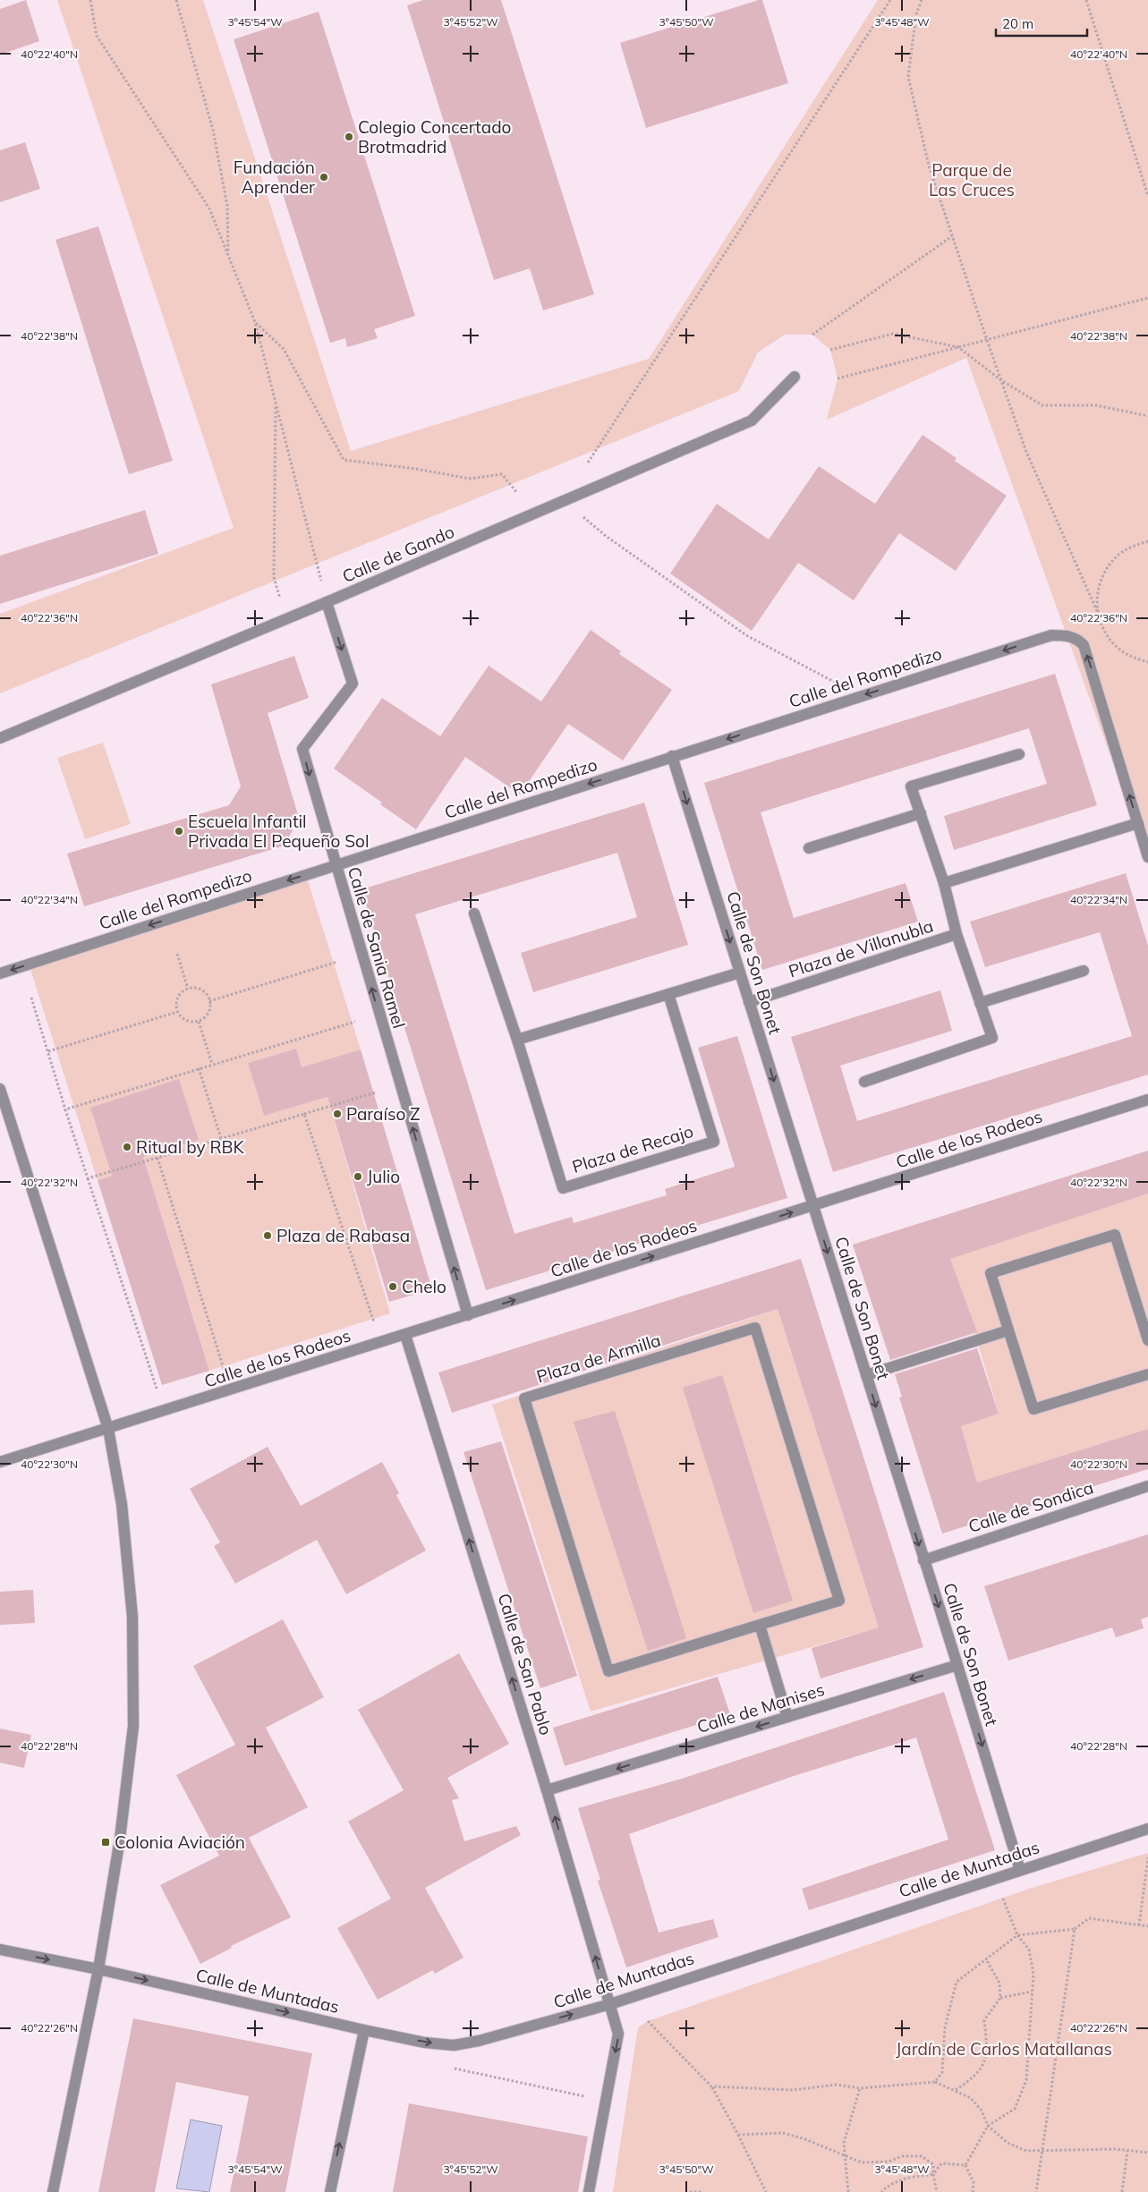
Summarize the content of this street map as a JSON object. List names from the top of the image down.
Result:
{
  "streets": {
    "street": [
      "Calle de Gando",
      "Calle del Rompedizo",
      "Calle de Sania Ramel",
      "Plaza de Villanubla",
      "Calle de Son Bonet",
      "Calle de los Rodeos",
      "Plaza de Recajo",
      "Plaza de Armilla",
      "Calle de Sondica",
      "Calle de San Pablo",
      "Calle de Manises",
      "Calle de Muntadas"
    ]
  },
  "crossings": [
    ["Calle de Gando", "Calle de Sania Ramel"],
    ["Calle del Rompedizo", "Calle de Sania Ramel"],
    ["Calle del Rompedizo", "Calle de Son Bonet"],
    ["Calle de Sania Ramel", "Calle de los Rodeos"],
    ["Plaza de Villanubla", "Calle de Son Bonet"],
    ["Calle de Son Bonet", "Calle de los Rodeos"],
    ["Calle de Son Bonet", "Calle de Sondica"],
    ["Calle de Son Bonet", "Calle de Manises"],
    ["Calle de Son Bonet", "Calle de Muntadas"],
    ["Calle de los Rodeos", "Calle de San Pablo"],
    ["Calle de San Pablo", "Calle de Manises"],
    ["Calle de San Pablo", "Calle de Muntadas"]
  ],
  "one_way": [
    "Calle del Rompedizo",
    "Calle de Son Bonet",
    "Calle de Manises",
    "Calle de Muntadas"
  ],
  "parks": ["Parque de Las Cruces", "Jardín de Carlos Matallanas"],
  "places": {
    "other": [
      "Colegio Concertado Brotmadrid",
      "Fundación Aprender",
      "Escuela Infantil Privada El Pequeño Sol",
      "Paraíso Z",
      "Ritual by RBK",
      "Julio",
      "Plaza de Rabasa",
      "Chelo"
    ],
    "transit": ["Colonia Aviación"]
  },
  "scale_bar": "20 m",
  "coordinates": [
    "3°45'54\"W",
    "3°45'52\"W",
    "3°45'50\"W",
    "3°45'48\"W",
    "40°22'40\"N",
    "40°22'38\"N",
    "40°22'36\"N",
    "40°22'34\"N",
    "40°22'32\"N",
    "40°22'30\"N",
    "40°22'28\"N",
    "40°22'26\"N"
  ]
}
